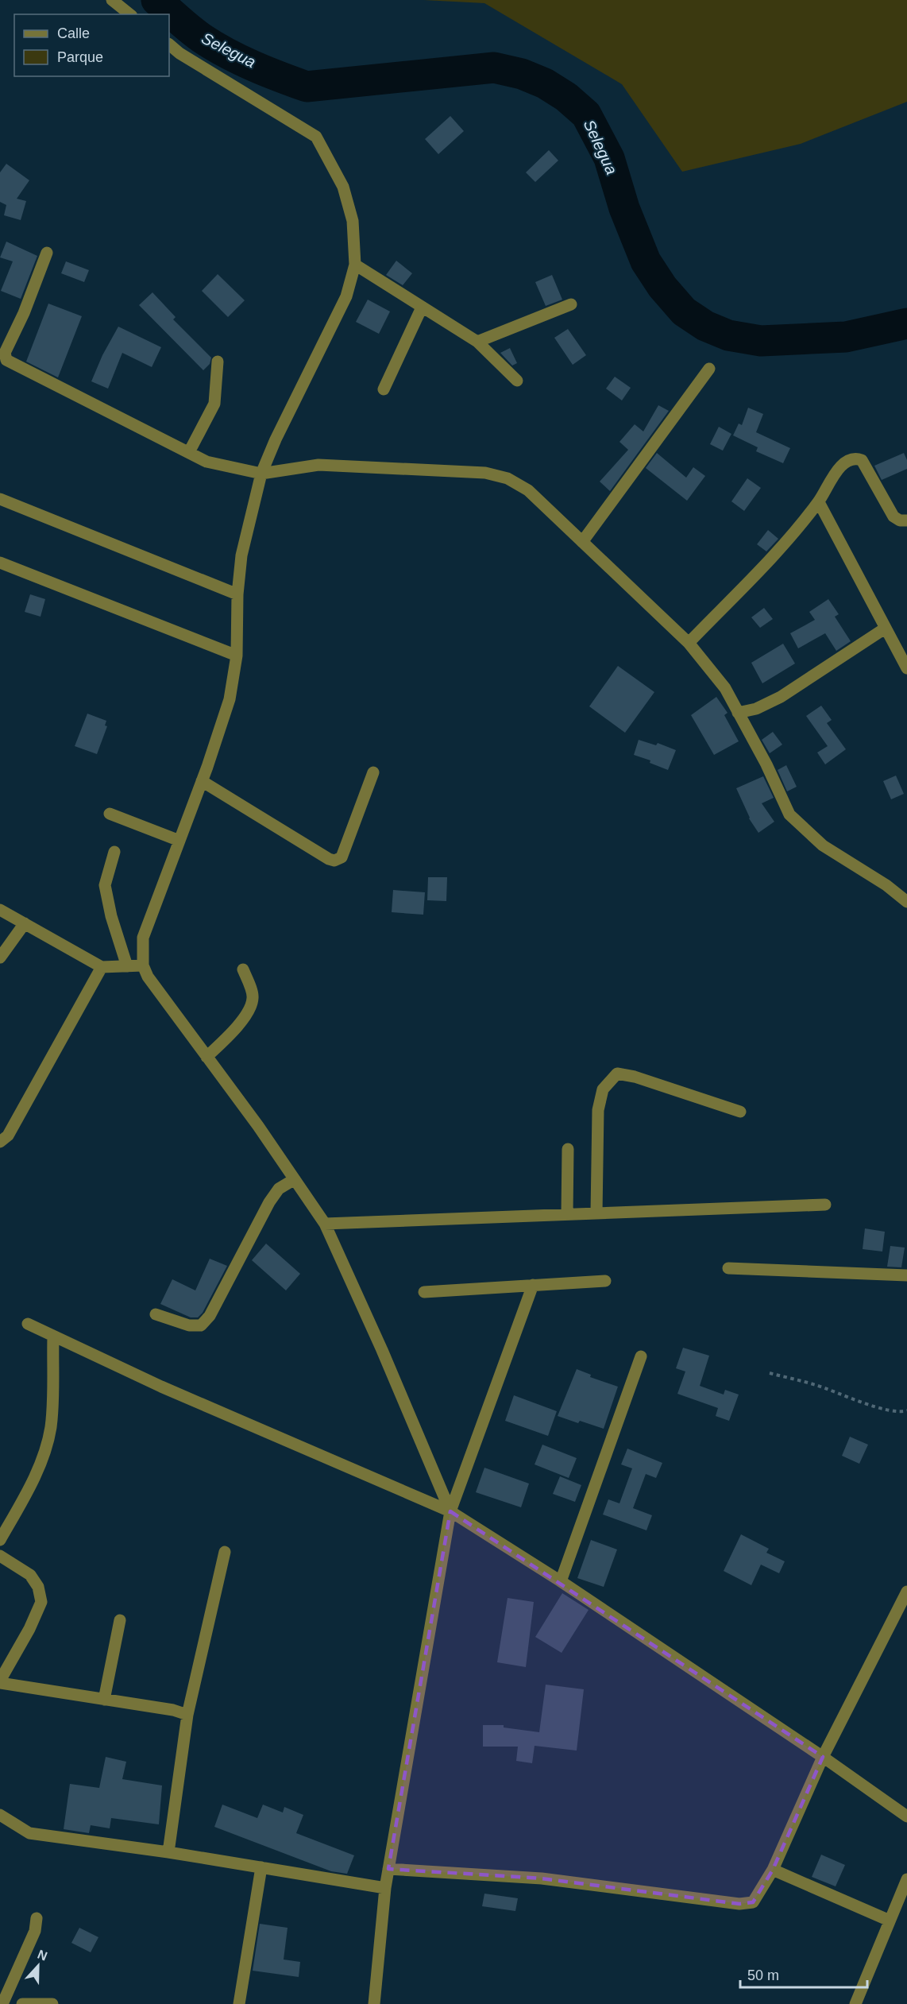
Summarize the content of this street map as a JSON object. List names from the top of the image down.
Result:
{
  "water": ["Selegua"],
  "legend": ["Calle", "Parque"],
  "scale_bar": "50 m",
  "north": "top"
}
